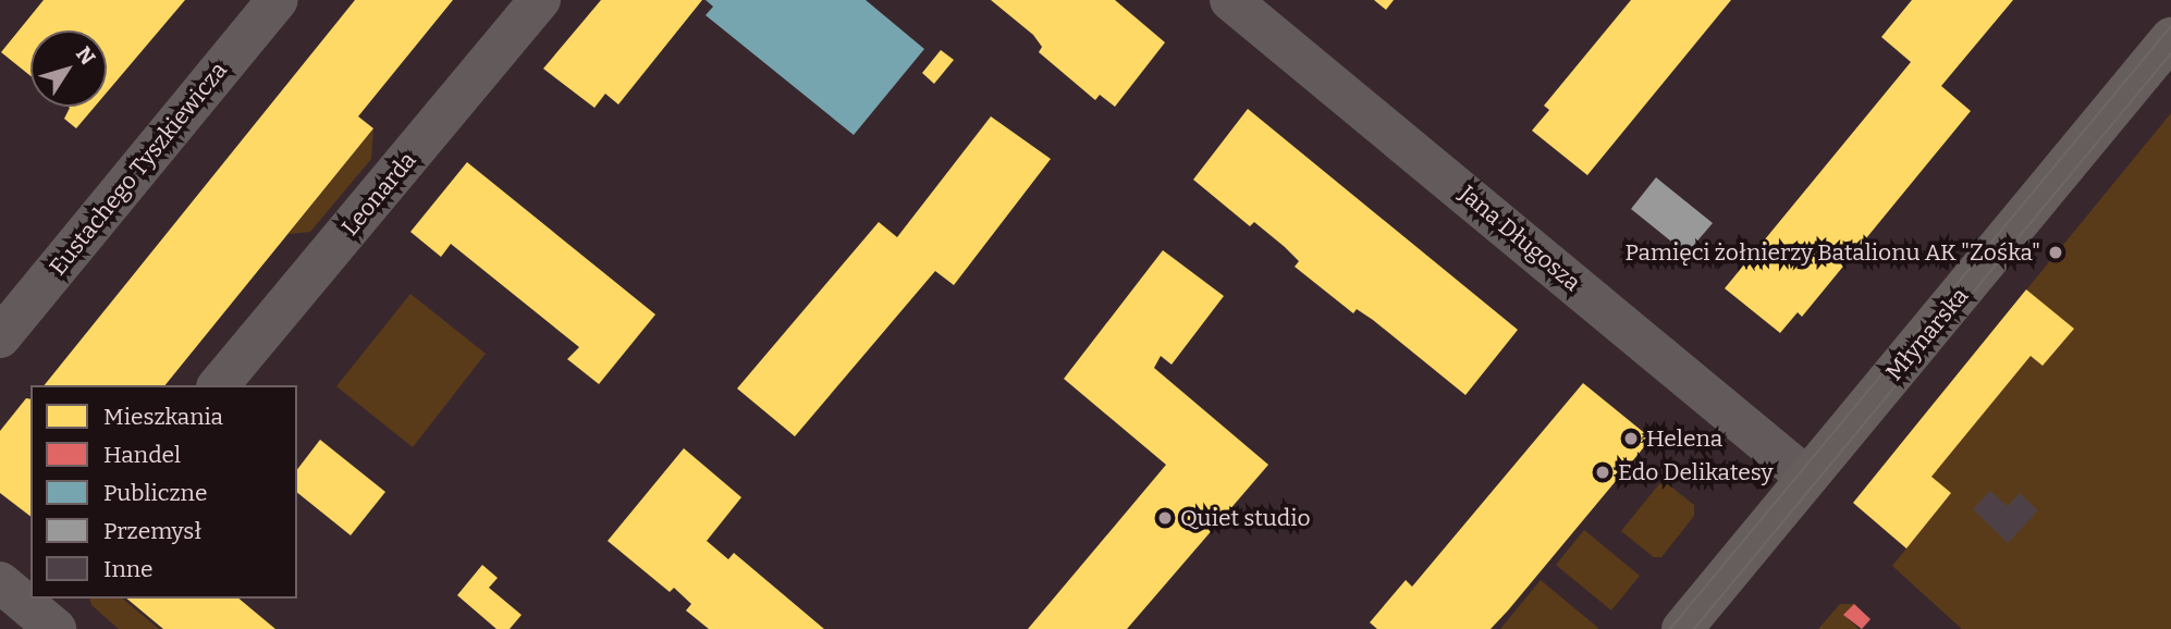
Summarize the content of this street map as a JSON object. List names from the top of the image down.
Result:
{
  "streets": {
    "street": [
      "Eustachego Tyszkiewicza",
      "Leonarda",
      "Jana Długosza",
      "Młynarska"
    ]
  },
  "crossings": [
    ["Jana Długosza", "Młynarska"]
  ],
  "places": [
    "Pamięci żołnierzy Batalionu AK \"Zośka\"",
    "Helena",
    "Edo Delikatesy",
    "Quiet studio"
  ],
  "legend": [
    "Mieszkania",
    "Handel",
    "Publiczne",
    "Przemysł",
    "Inne"
  ],
  "north": "top right"
}
